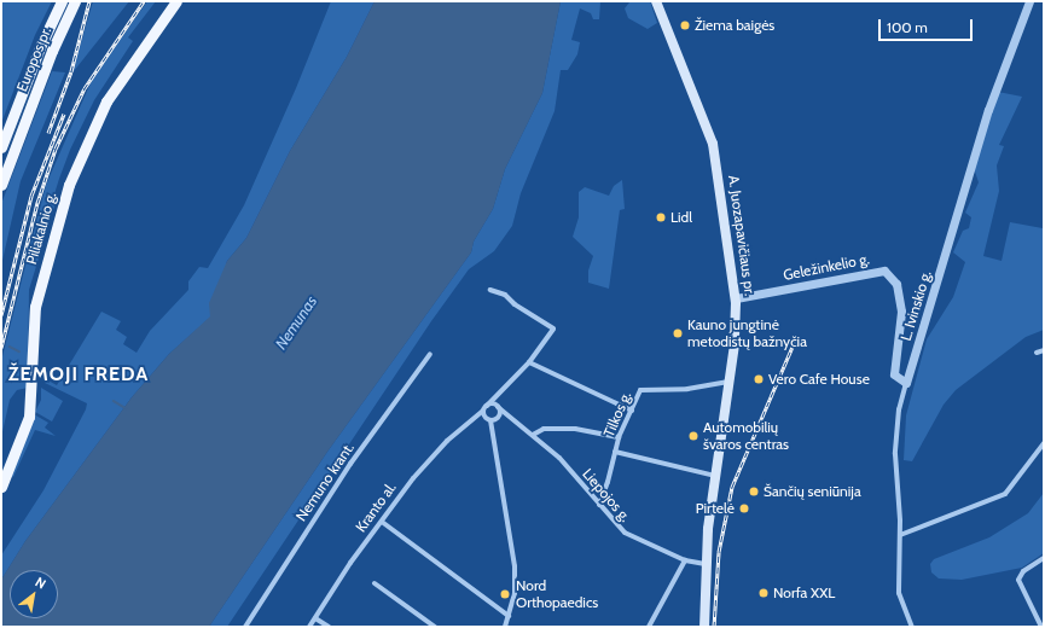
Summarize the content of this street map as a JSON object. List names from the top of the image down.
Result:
{
  "streets": {
    "main road": ["Europos pr.", "Piliakalnio g.", "A. Juozapavičiaus pr."],
    "street": [
      "Geležinkelio g.",
      "L. Ivinskio g.",
      "Tilkos g.",
      "Nemuno krant.",
      "Liepojos g.",
      "Kranto al."
    ]
  },
  "crossings": [
    ["A. Juozapavičiaus pr.", "Geležinkelio g."],
    ["A. Juozapavičiaus pr.", "Tilkos g."],
    ["A. Juozapavičiaus pr.", "Liepojos g."],
    ["Geležinkelio g.", "L. Ivinskio g."],
    ["Tilkos g.", "Liepojos g."],
    ["Liepojos g.", "Kranto al."]
  ],
  "districts": ["ŽEMOJI FREDA"],
  "water": ["Nemunas"],
  "places": [
    "Žiema baigės",
    "Lidl",
    "Kauno jungtinė metodistų bažnyčia",
    "Vero Cafe House",
    "Automobilių švaros centras",
    "Šančių seniūnija",
    "Pirtelė",
    "Norfa XXL",
    "Nord Orthopaedics"
  ],
  "scale_bar": "100 m",
  "north": "top right"
}
